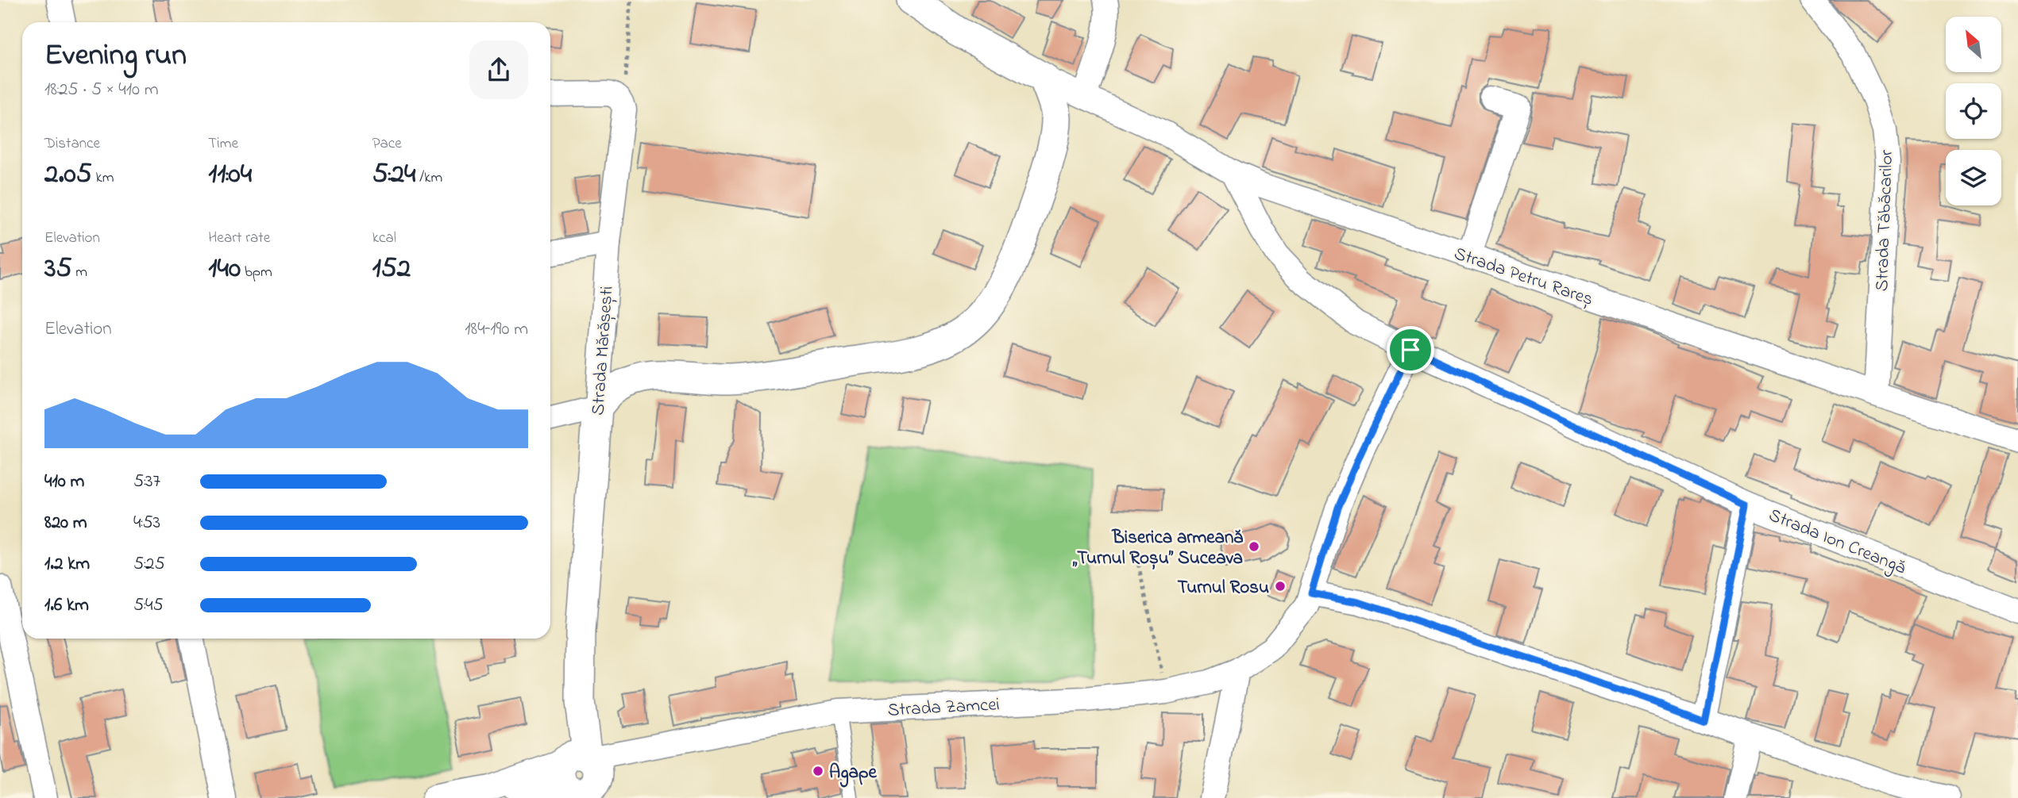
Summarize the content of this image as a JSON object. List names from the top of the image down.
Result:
{
  "streets": {
    "street": [
      "Strada Tăbăcarilor",
      "Strada Petru Rareș",
      "Strada Mărășești",
      "Strada Ion Creangă",
      "Strada Zamcei"
    ]
  },
  "crossings": [
    ["Strada Tăbăcarilor", "Strada Petru Rareș"],
    ["Strada Petru Rareș", "Strada Ion Creangă"],
    ["Strada Mărășești", "Strada Zamcei"],
    ["Strada Ion Creangă", "Strada Zamcei"]
  ],
  "places": ["Biserica armeană „Turnul Roșu” Suceava", "Turnul Rosu", "Agape"],
  "north": "top left",
  "page": {
    "heading": ["Evening run", "18:25 · 5 × 410 m"],
    "stats": [
      ["Distance", "2.05 km"],
      ["Time", "11:04"],
      ["Pace", "5:24 /km"],
      ["Elevation", "35 m"],
      ["Heart rate", "140 bpm"],
      ["kcal", "152"]
    ],
    "chart": ["Elevation", "184–190 m"],
    "list": [
      {
        "name": "410 m",
        "note": "5:37"
      },
      {
        "name": "820 m",
        "note": "4:53"
      },
      {
        "name": "1.2 km",
        "note": "5:25"
      },
      {
        "name": "1.6 km",
        "note": "5:45"
      }
    ]
  }
}
